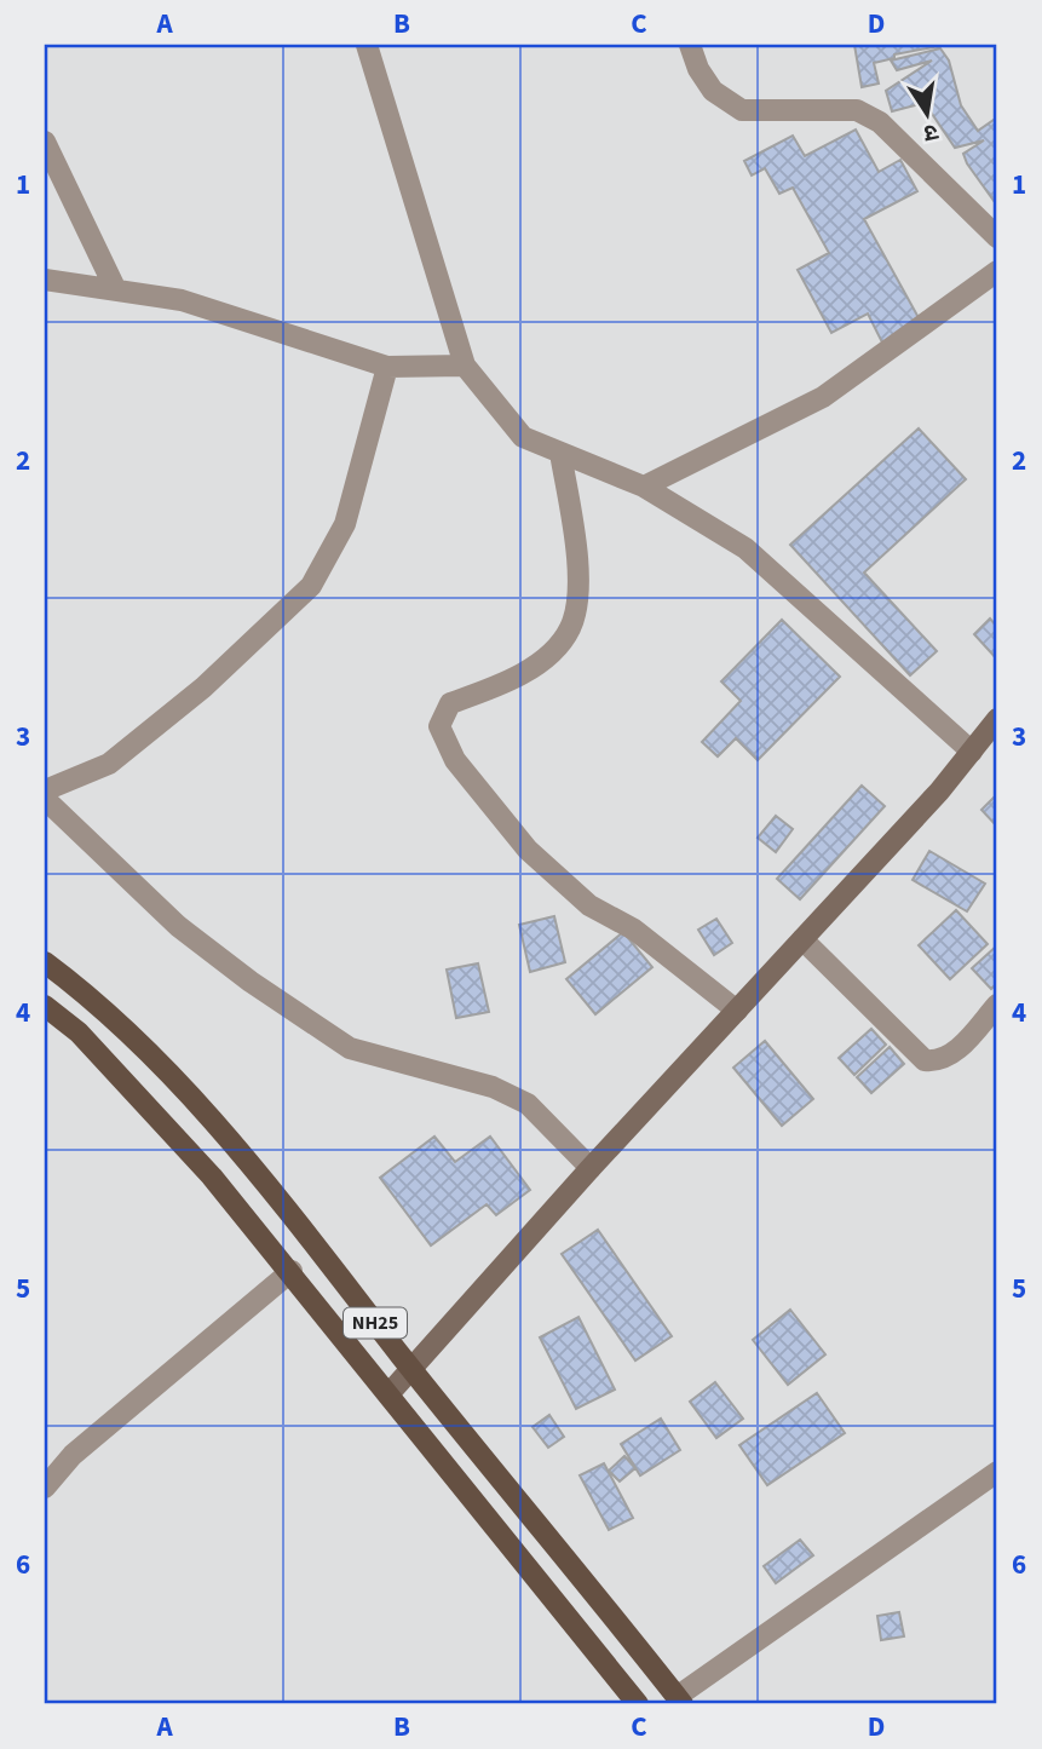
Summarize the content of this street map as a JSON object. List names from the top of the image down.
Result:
{
  "streets": {
    "main road": ["NH25"]
  },
  "north": "bottom",
  "grid": {
    "columns": [
      "A",
      "B",
      "C",
      "D"
    ],
    "rows": [
      "1",
      "2",
      "3",
      "4",
      "5",
      "6"
    ]
  }
}
